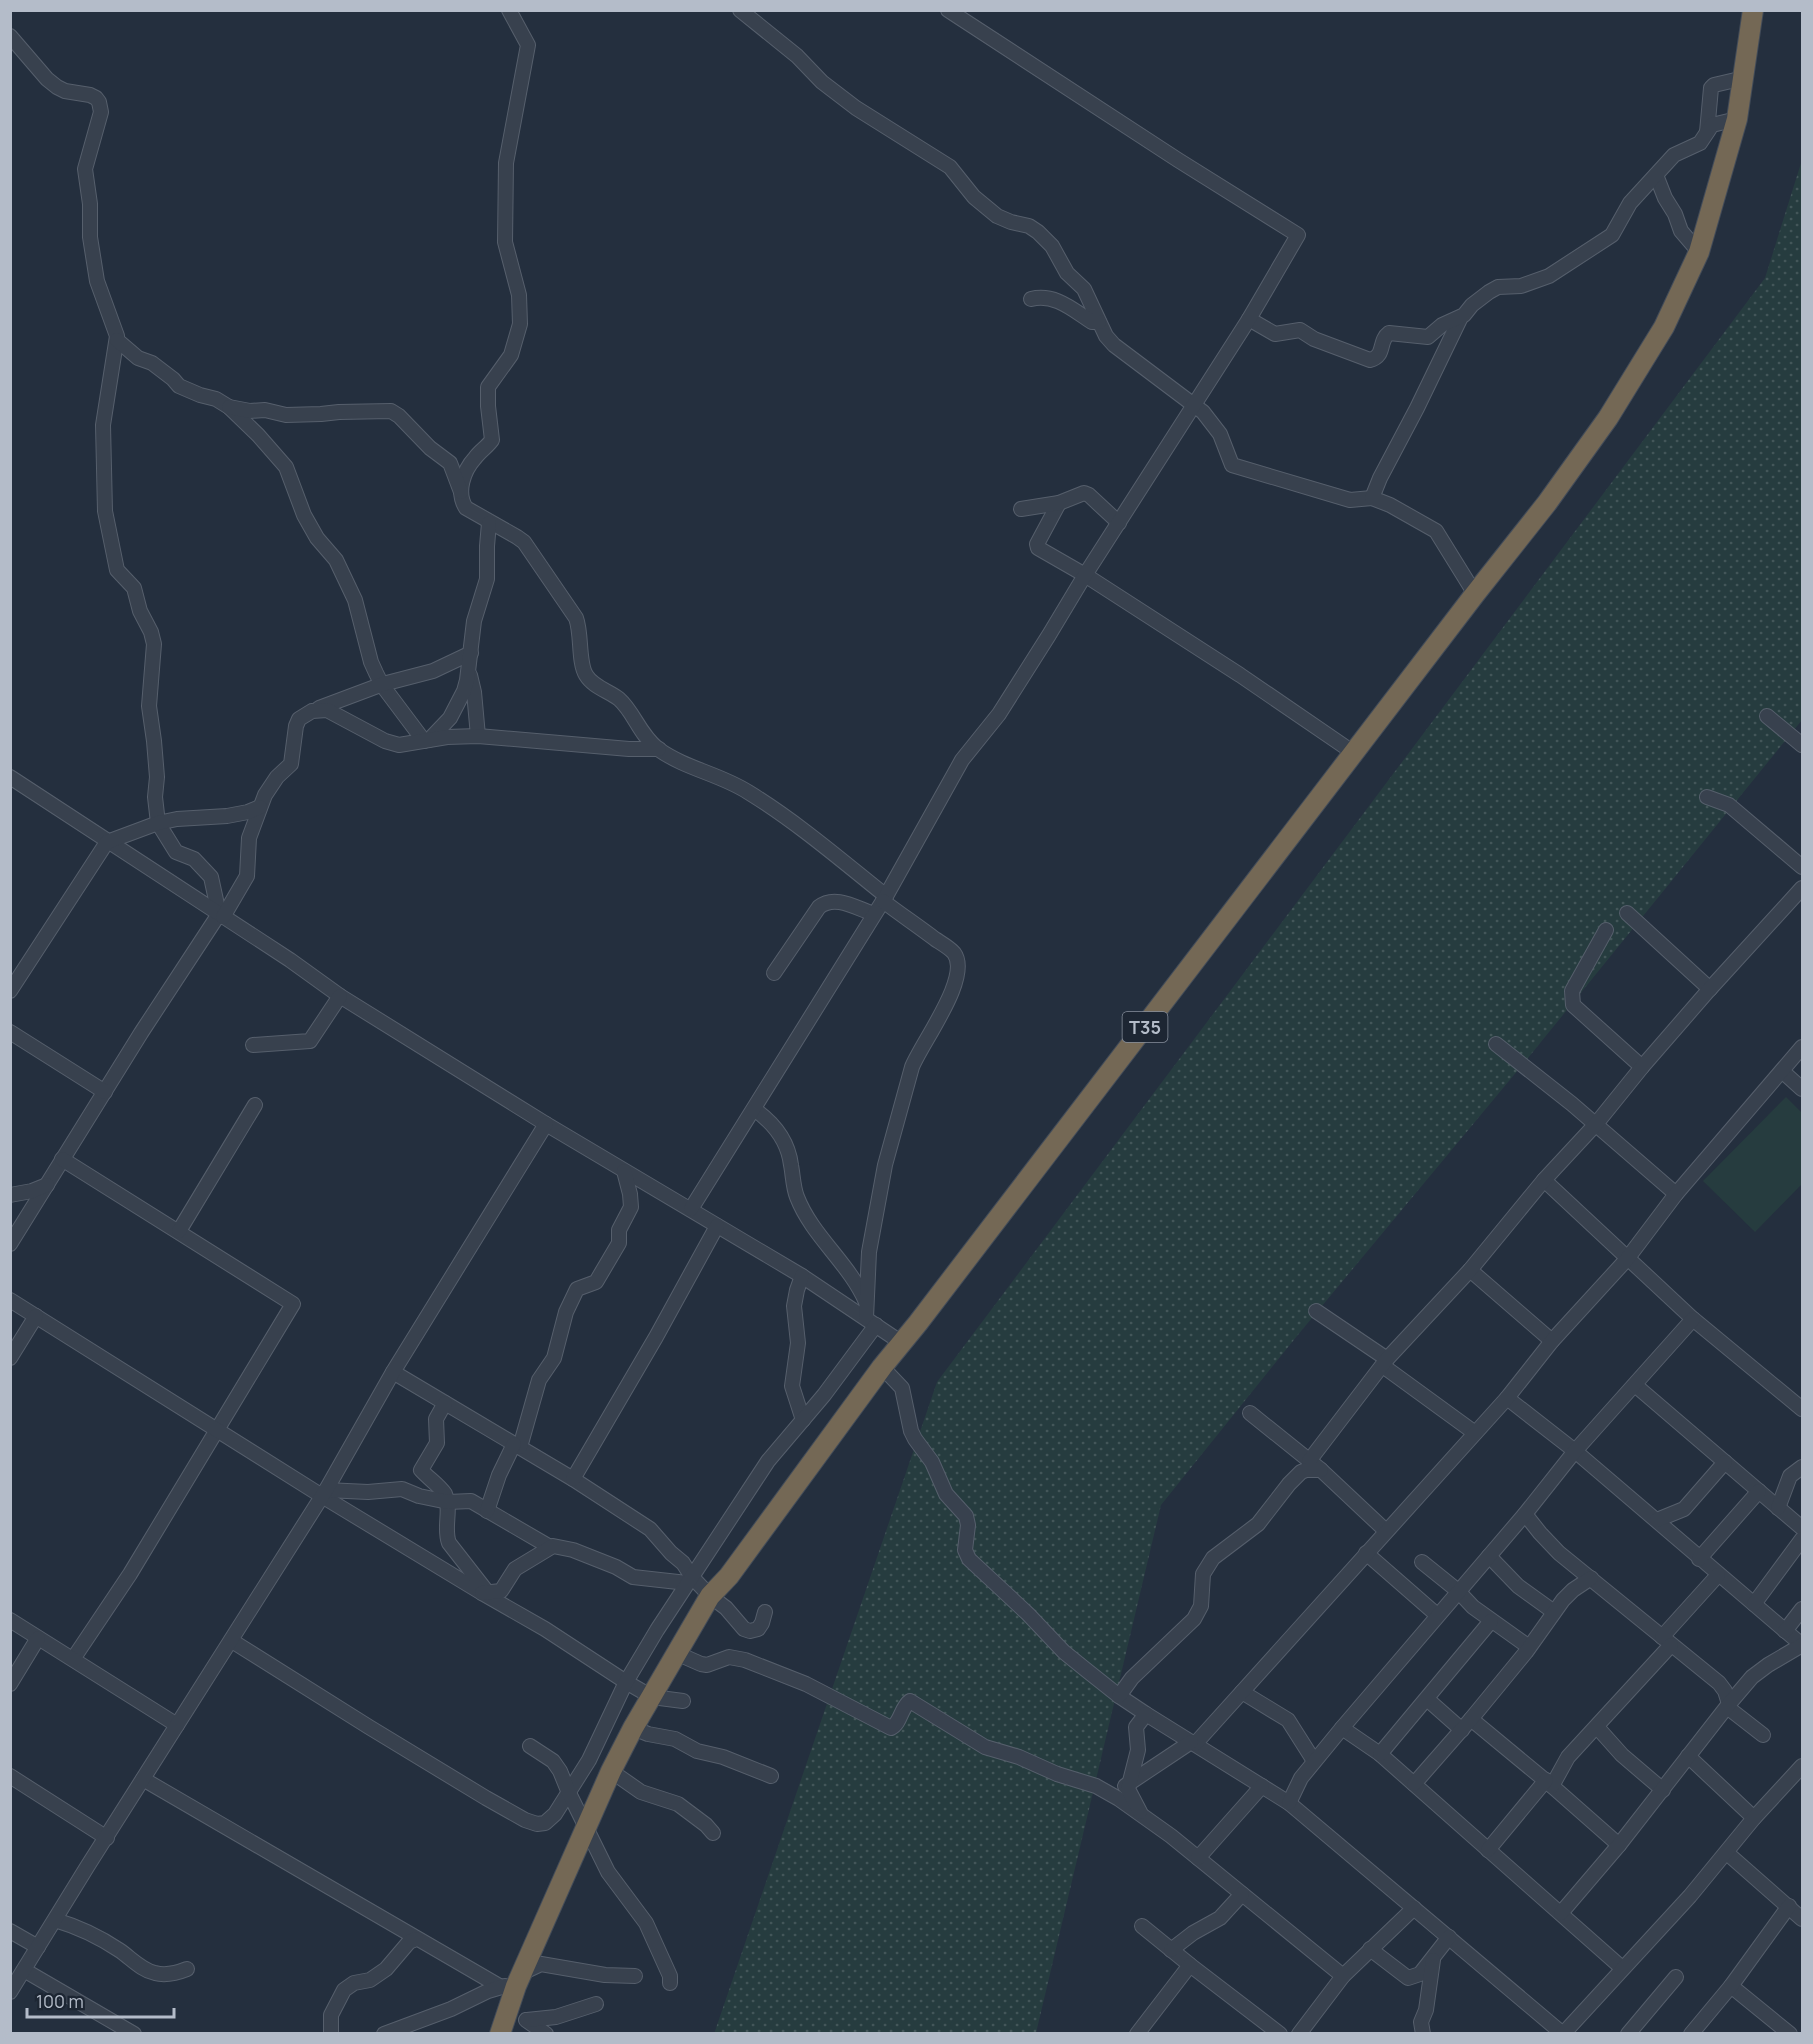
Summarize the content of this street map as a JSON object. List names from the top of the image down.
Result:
{
  "streets": {
    "highway": ["T35"]
  },
  "scale_bar": "100 m"
}
